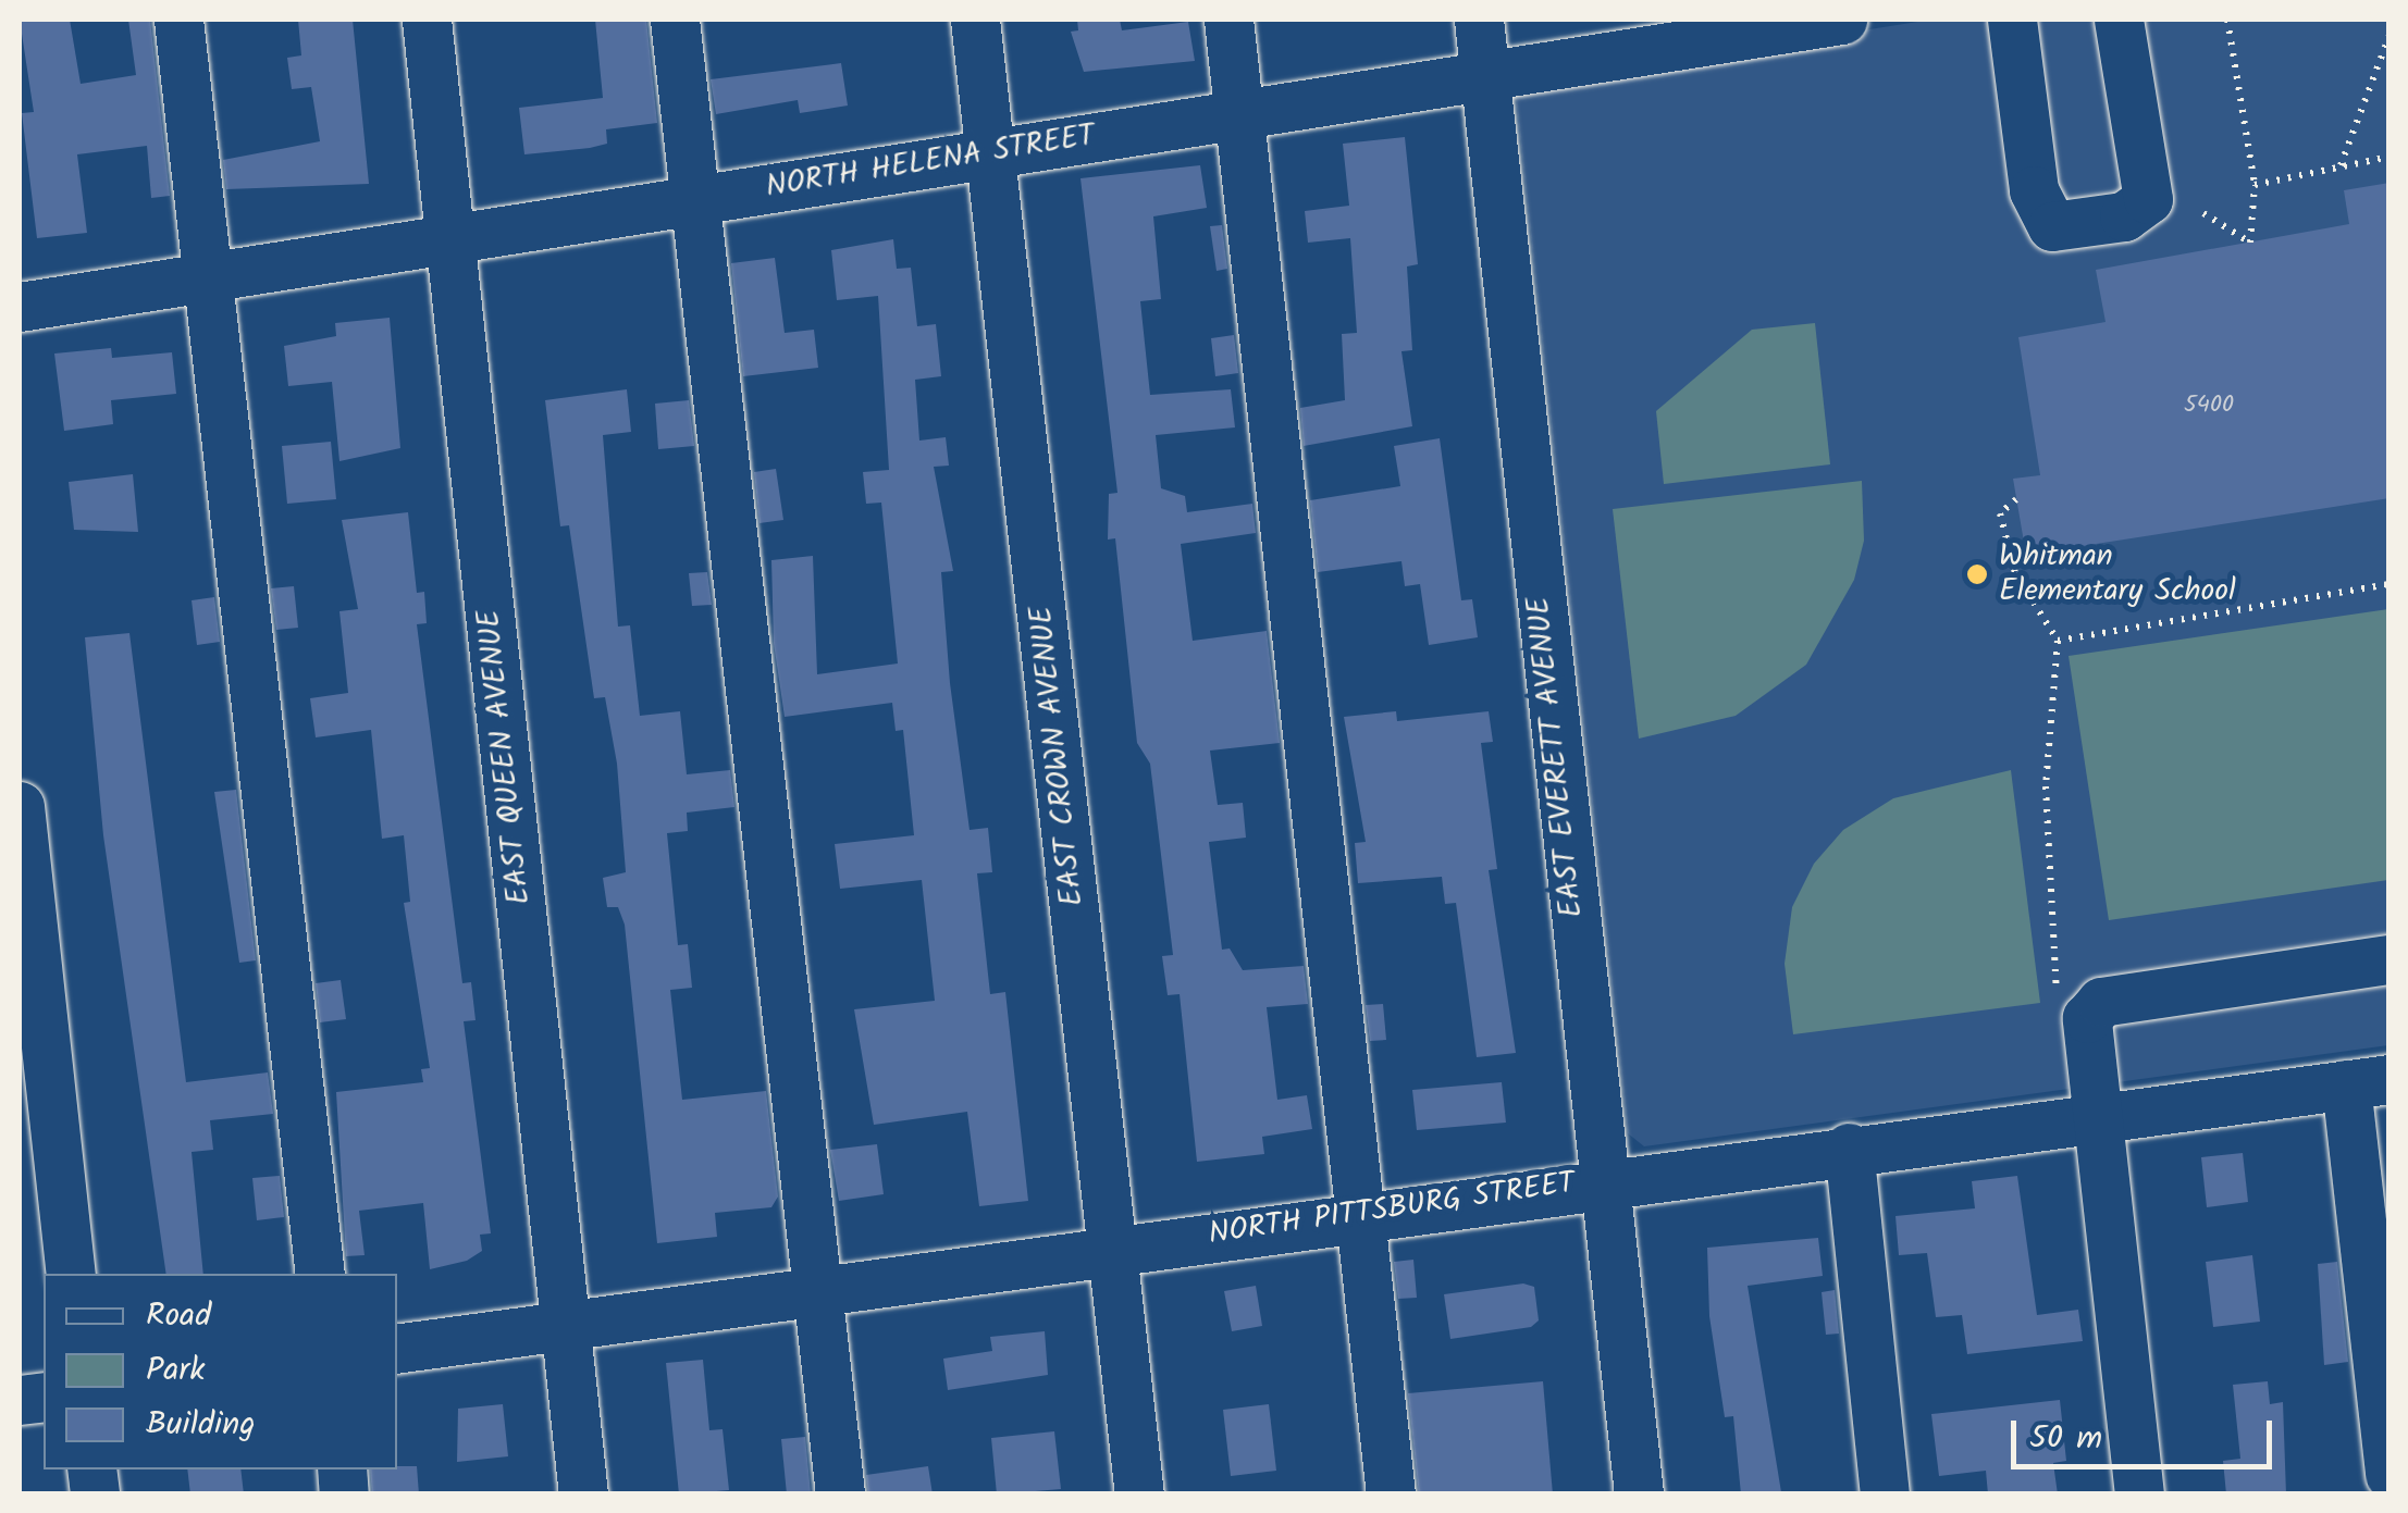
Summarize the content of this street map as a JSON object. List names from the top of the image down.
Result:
{
  "streets": {
    "street": [
      "NORTH HELENA STREET",
      "EAST CROWN AVENUE",
      "EAST QUEEN AVENUE",
      "EAST EVERETT AVENUE",
      "NORTH PITTSBURG STREET"
    ]
  },
  "crossings": [
    ["NORTH HELENA STREET", "EAST CROWN AVENUE"],
    ["NORTH HELENA STREET", "EAST QUEEN AVENUE"],
    ["NORTH HELENA STREET", "EAST EVERETT AVENUE"],
    ["EAST CROWN AVENUE", "NORTH PITTSBURG STREET"],
    ["EAST QUEEN AVENUE", "NORTH PITTSBURG STREET"],
    ["EAST EVERETT AVENUE", "NORTH PITTSBURG STREET"]
  ],
  "places": ["Whitman Elementary School"],
  "house_numbers": ["5400"],
  "legend": ["Road", "Park", "Building"],
  "scale_bar": "50 m"
}
